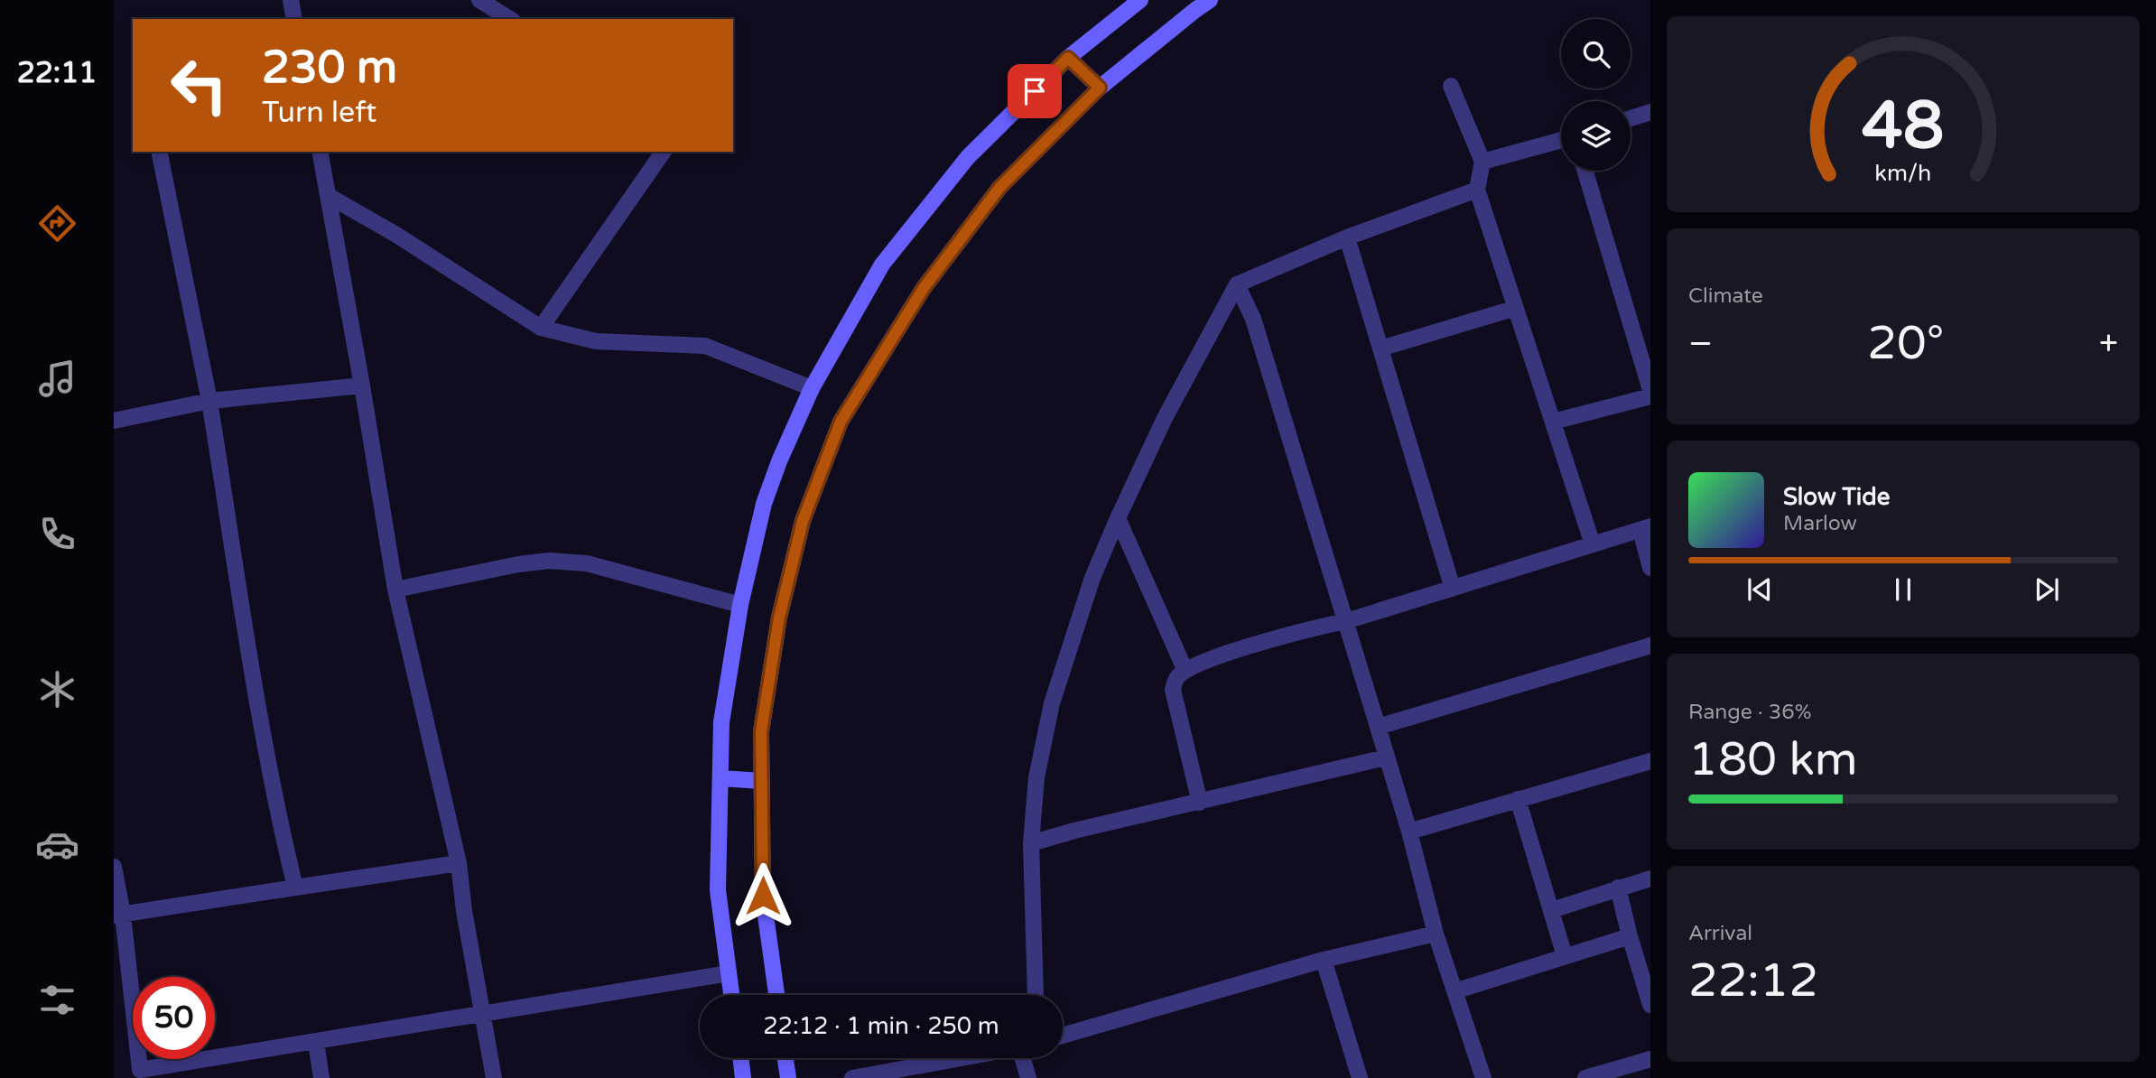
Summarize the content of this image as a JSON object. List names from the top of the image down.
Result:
{
  "page": {
    "tabs": "22:11",
    "turn": ["230 m", "Turn left"],
    "tile": [
      "Climate",
      ["Range · 36%", "180 km"],
      ["Arrival", "22:12"]
    ],
    "heat": ["−", "20°", "+"],
    "song": ["Slow Tide", "Marlow"],
    "limit": "50",
    "trip": "22:12 · 1 min · 250 m",
    "gauge": ["48", "km/h"]
  }
}
